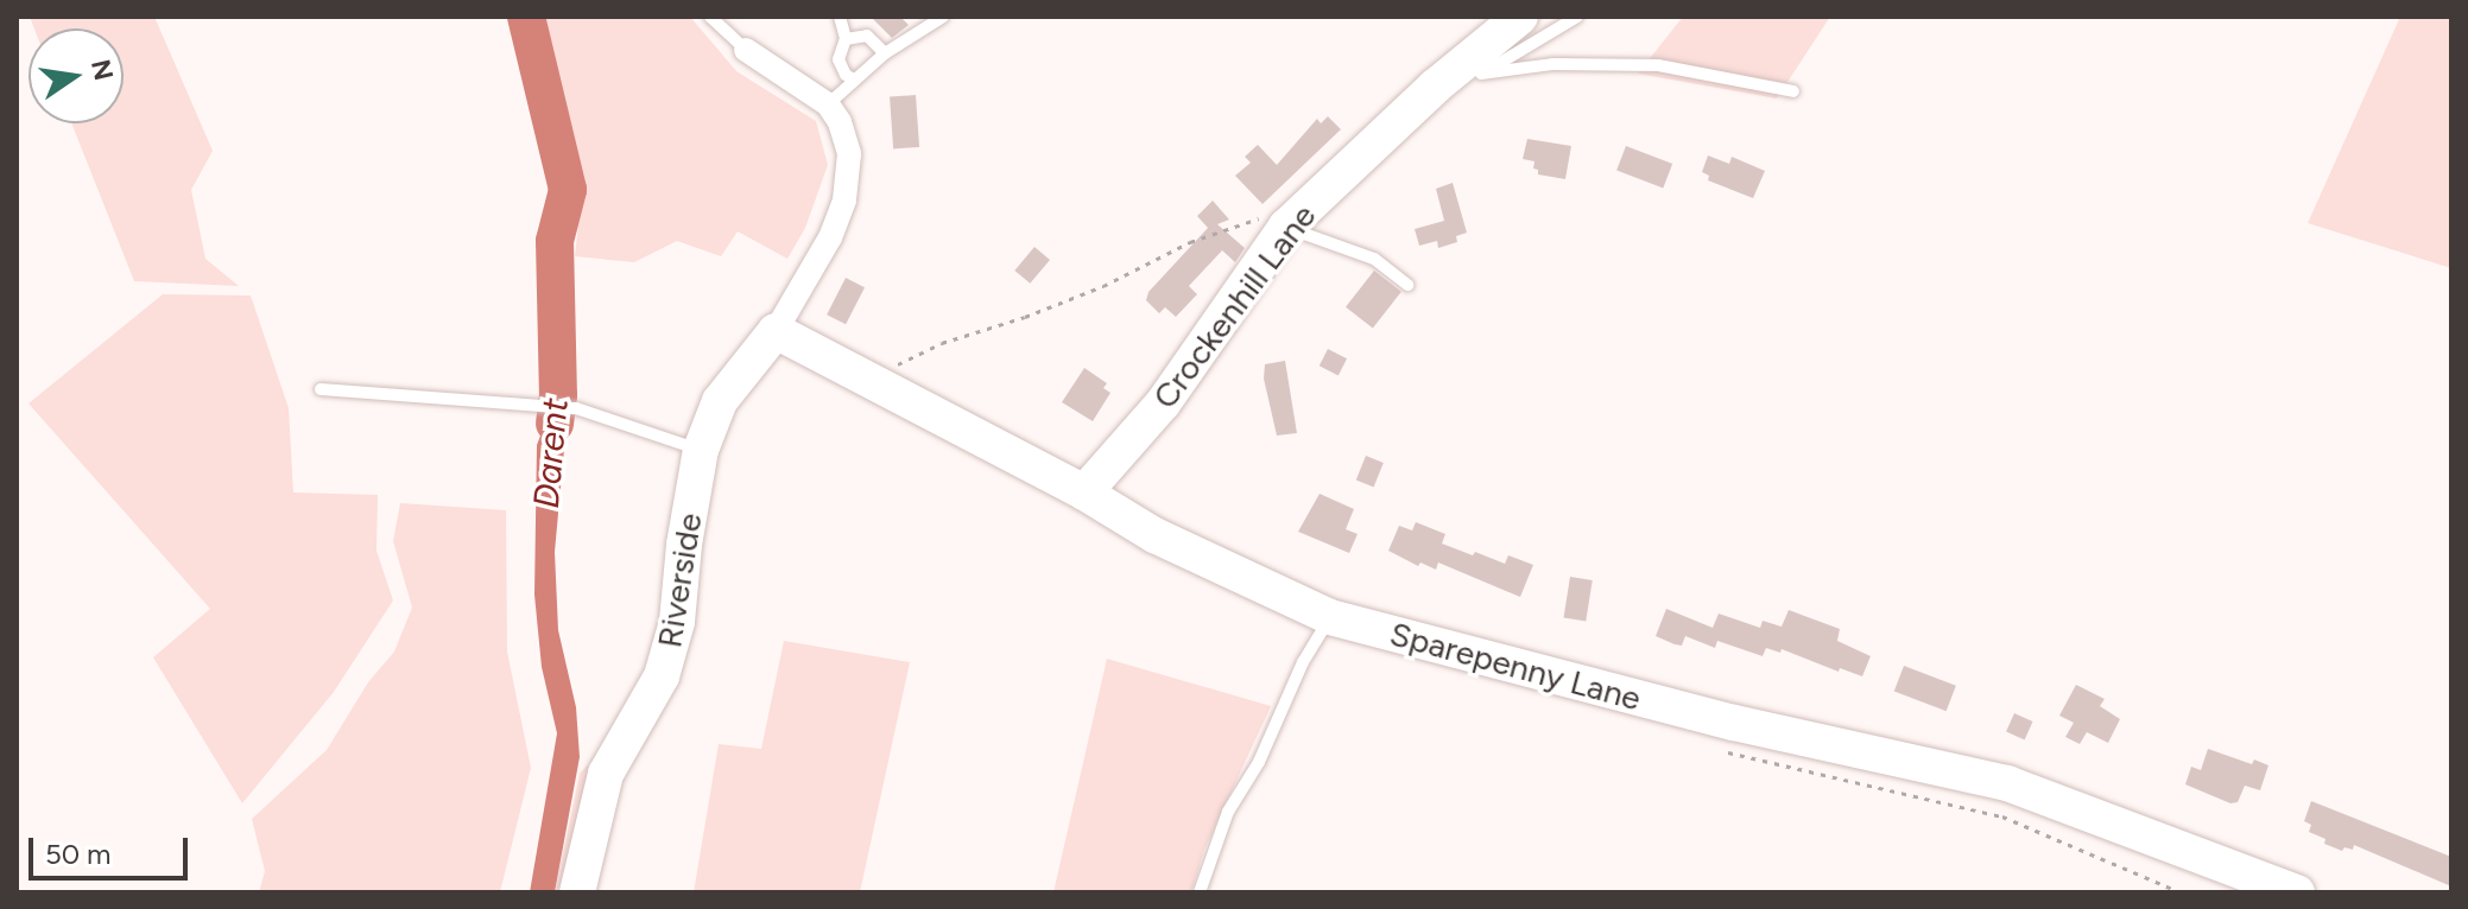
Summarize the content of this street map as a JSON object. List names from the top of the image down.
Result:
{
  "streets": {
    "street": ["Crockenhill Lane", "Riverside", "Sparepenny Lane"]
  },
  "crossings": [
    ["Crockenhill Lane", "Sparepenny Lane"],
    ["Riverside", "Sparepenny Lane"]
  ],
  "water": ["Darent"],
  "scale_bar": "50 m",
  "north": "right"
}
